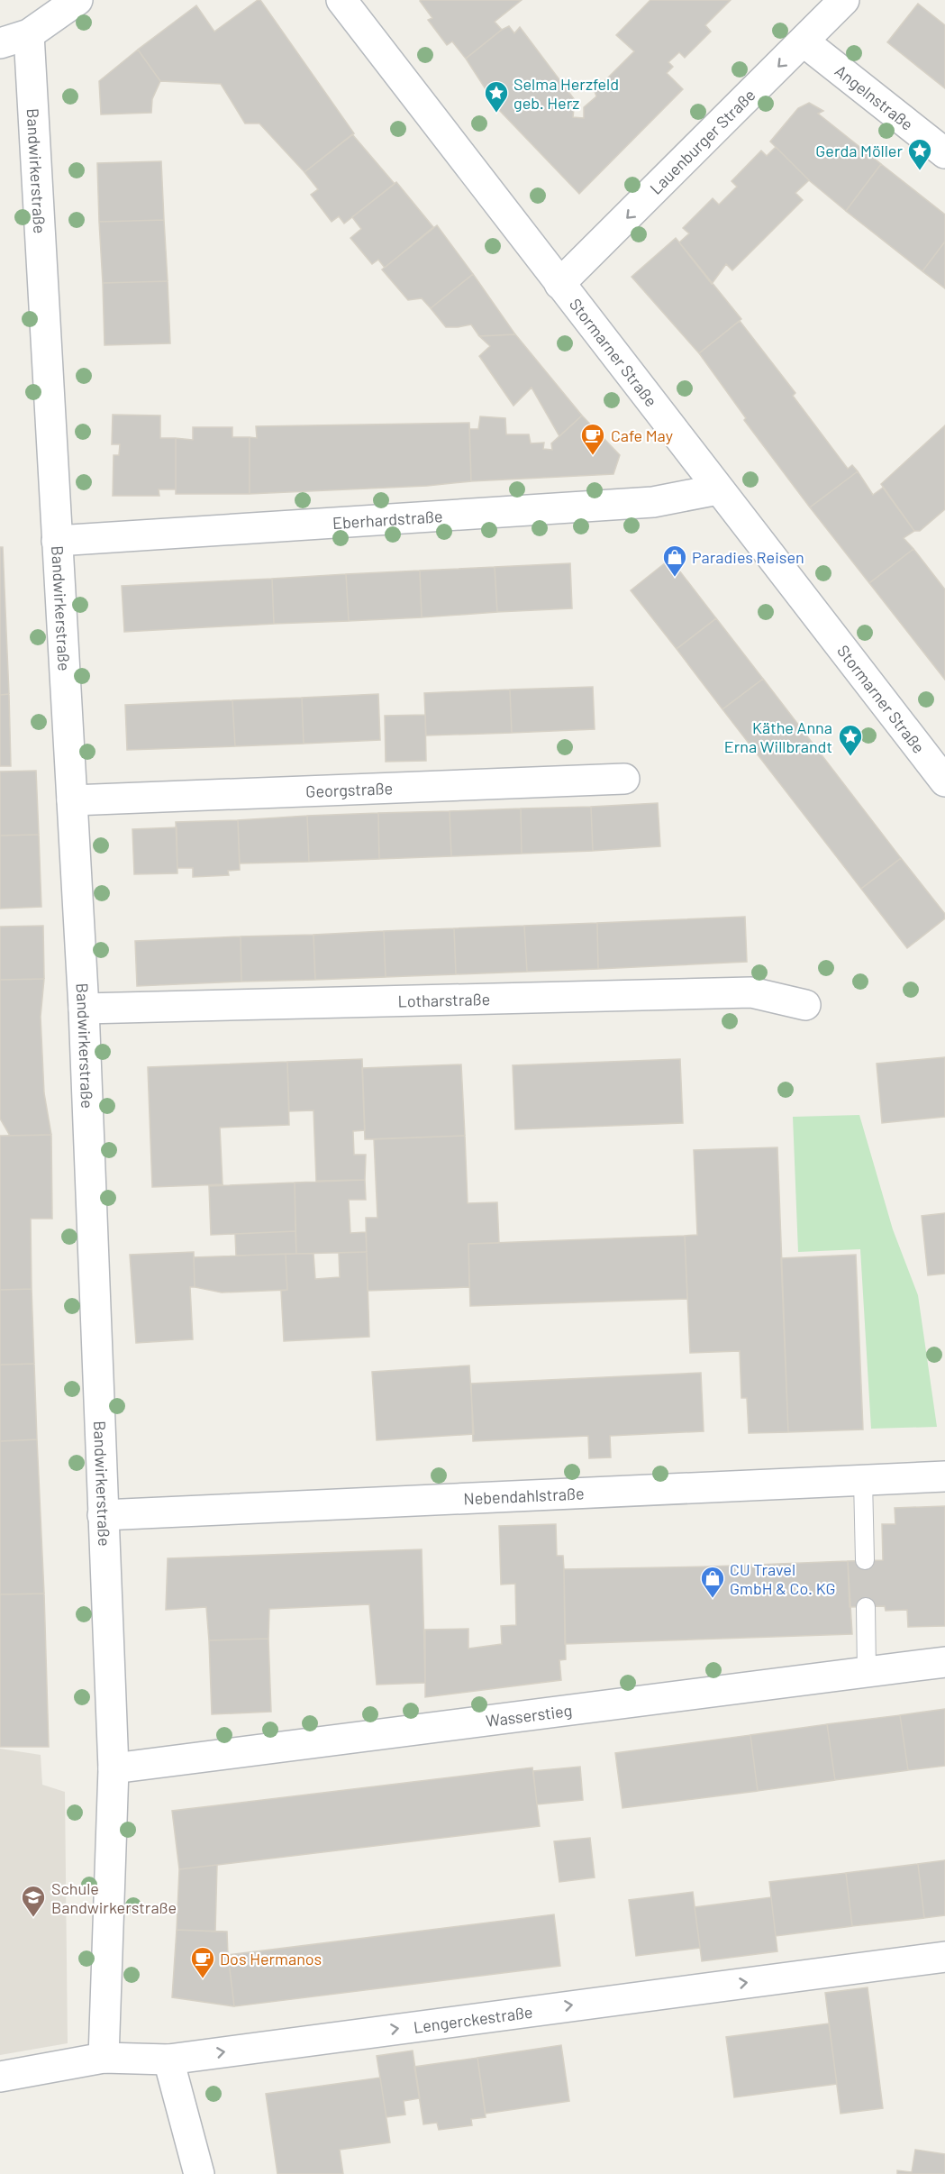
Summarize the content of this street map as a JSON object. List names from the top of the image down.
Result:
{
  "streets": {
    "street": [
      "Angelnstraße",
      "Lauenburger Straße",
      "Bandwirkerstraße",
      "Stormarner Straße",
      "Eberhardstraße",
      "Georgstraße",
      "Lotharstraße",
      "Nebendahlstraße",
      "Wasserstieg",
      "Lengerckestraße"
    ]
  },
  "crossings": [
    ["Angelnstraße", "Lauenburger Straße"],
    ["Lauenburger Straße", "Stormarner Straße"],
    ["Bandwirkerstraße", "Eberhardstraße"],
    ["Bandwirkerstraße", "Georgstraße"],
    ["Bandwirkerstraße", "Lotharstraße"],
    ["Bandwirkerstraße", "Nebendahlstraße"],
    ["Bandwirkerstraße", "Wasserstieg"],
    ["Bandwirkerstraße", "Lengerckestraße"],
    ["Stormarner Straße", "Eberhardstraße"]
  ],
  "one_way": ["Lauenburger Straße", "Lengerckestraße"],
  "places": {
    "place": ["Selma Herzfeld geb. Herz", "Gerda Möller", "Käthe Anna Erna Willbrandt"],
    "cafe": ["Cafe May", "Dos Hermanos"],
    "shop": ["Paradies Reisen", "CU Travel GmbH & Co. KG"],
    "school or university": ["Schule Bandwirkerstraße"]
  }
}
